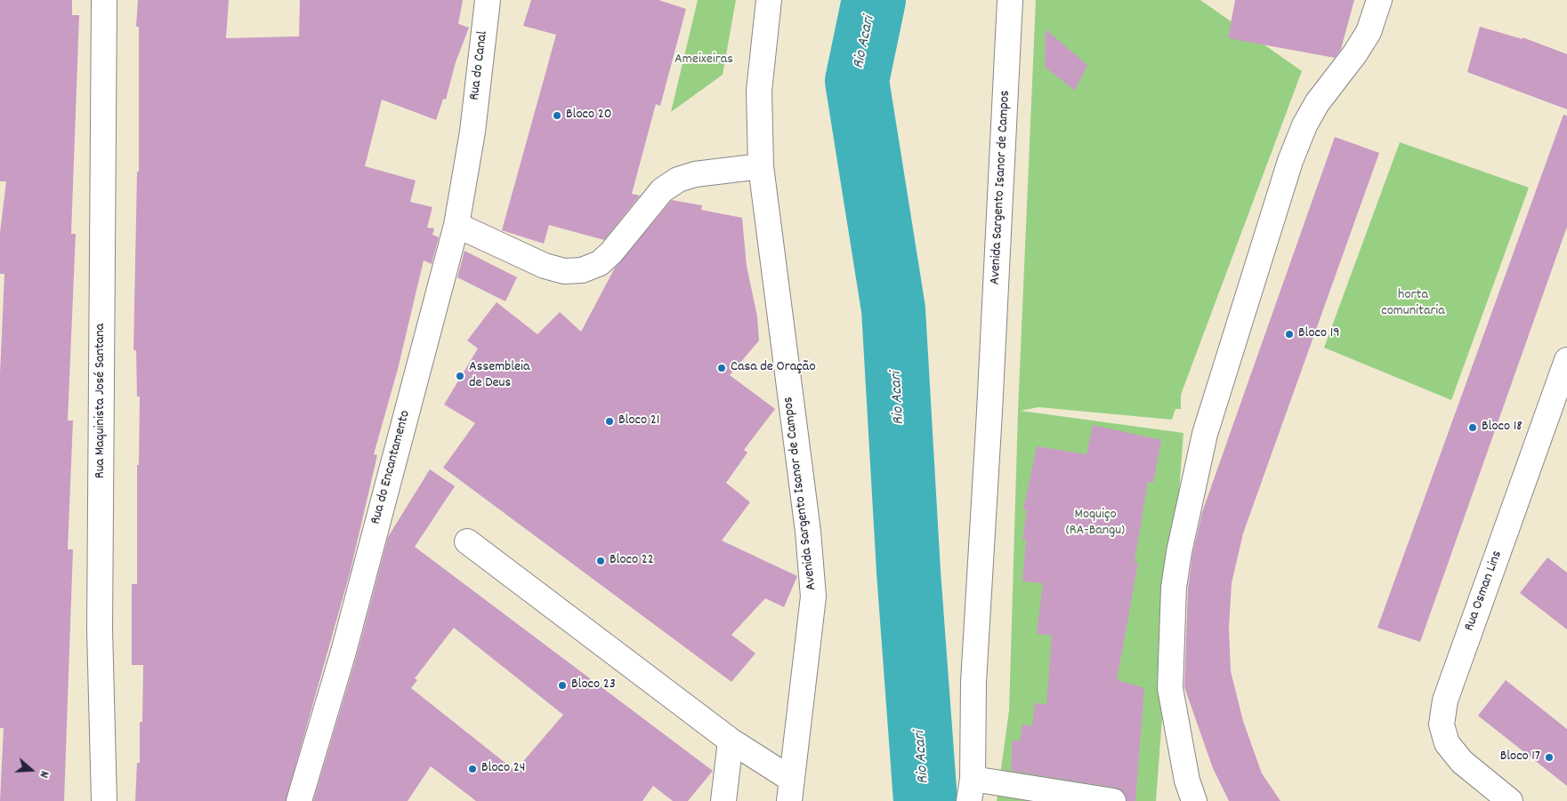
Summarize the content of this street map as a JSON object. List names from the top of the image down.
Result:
{
  "streets": {
    "street": [
      "Rua do Canal",
      "Avenida Sargento Isanor de Campos",
      "Rua Maquinista José Santana",
      "Rua do Encantamento",
      "Rua Osman Lins"
    ]
  },
  "crossings": [
    ["Rua do Canal", "Rua do Encantamento"]
  ],
  "water": ["Rio Acari"],
  "parks": ["Ameixeiras", "horta comunitaria", "Moquiço (RA-Bangu)"],
  "places": [
    "Bloco 20",
    "Bloco 19",
    "Casa de Oração",
    "Assembleia de Deus",
    "Bloco 21",
    "Bloco 18",
    "Bloco 22",
    "Bloco 23",
    "Bloco 17",
    "Bloco 24"
  ],
  "north": "right"
}
